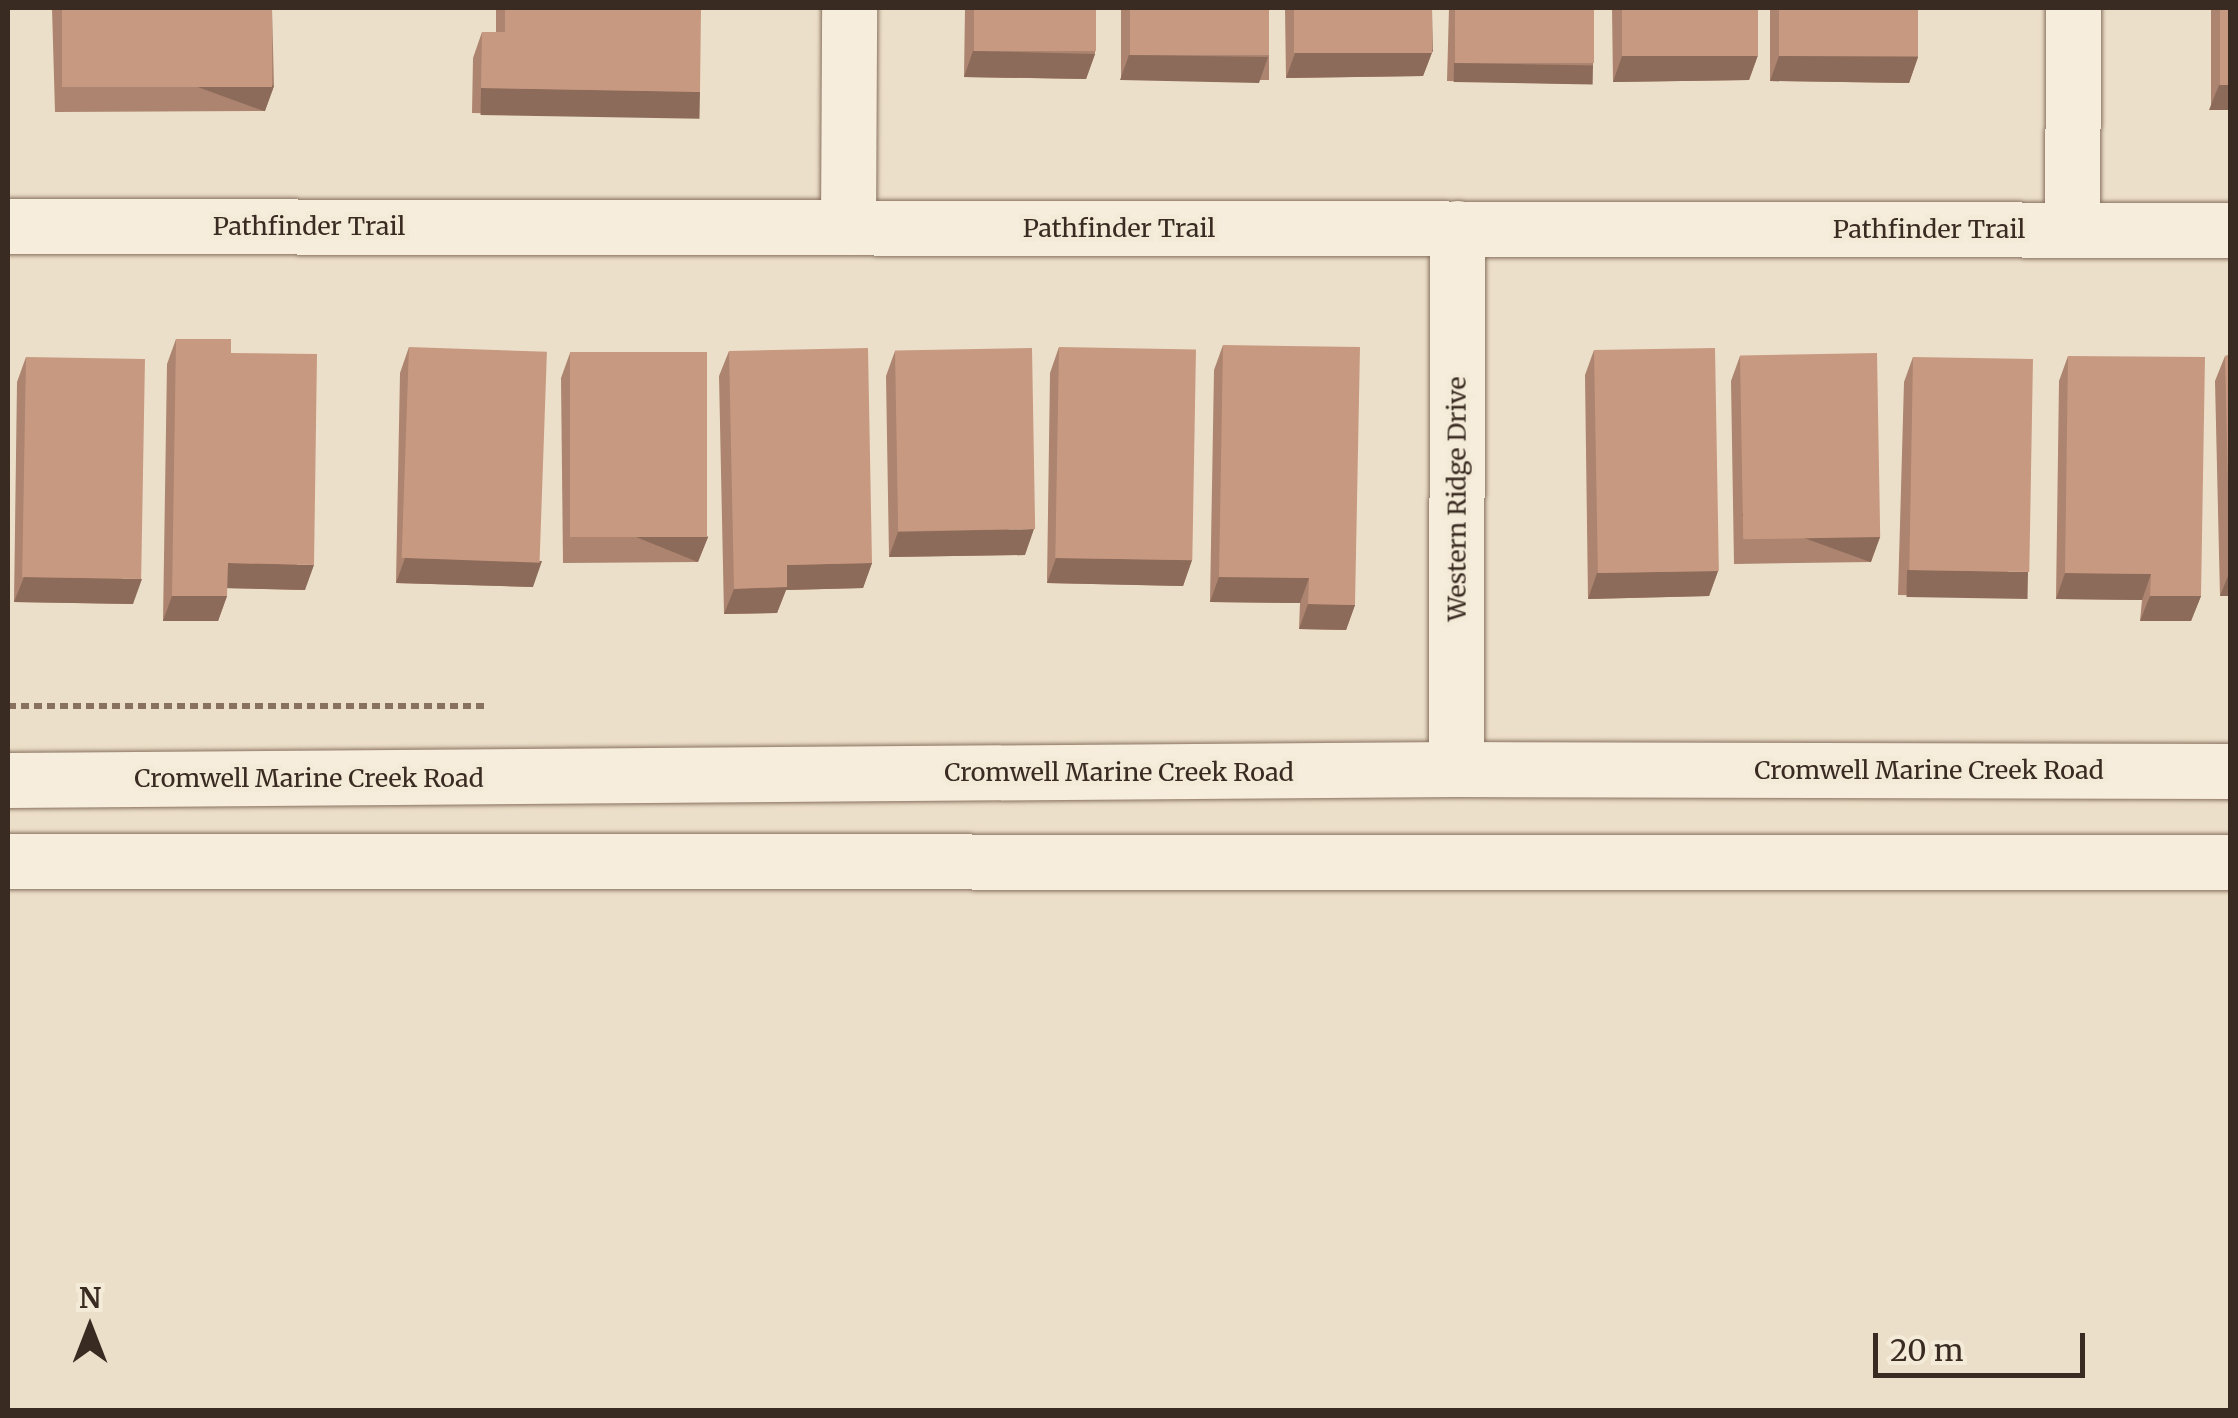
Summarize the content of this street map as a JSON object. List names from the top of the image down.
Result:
{
  "streets": {
    "main road": ["Pathfinder Trail", "Western Ridge Drive", "Cromwell Marine Creek Road"]
  },
  "crossings": [
    ["Pathfinder Trail", "Western Ridge Drive"],
    ["Western Ridge Drive", "Cromwell Marine Creek Road"]
  ],
  "scale_bar": "20 m",
  "north": "top"
}
